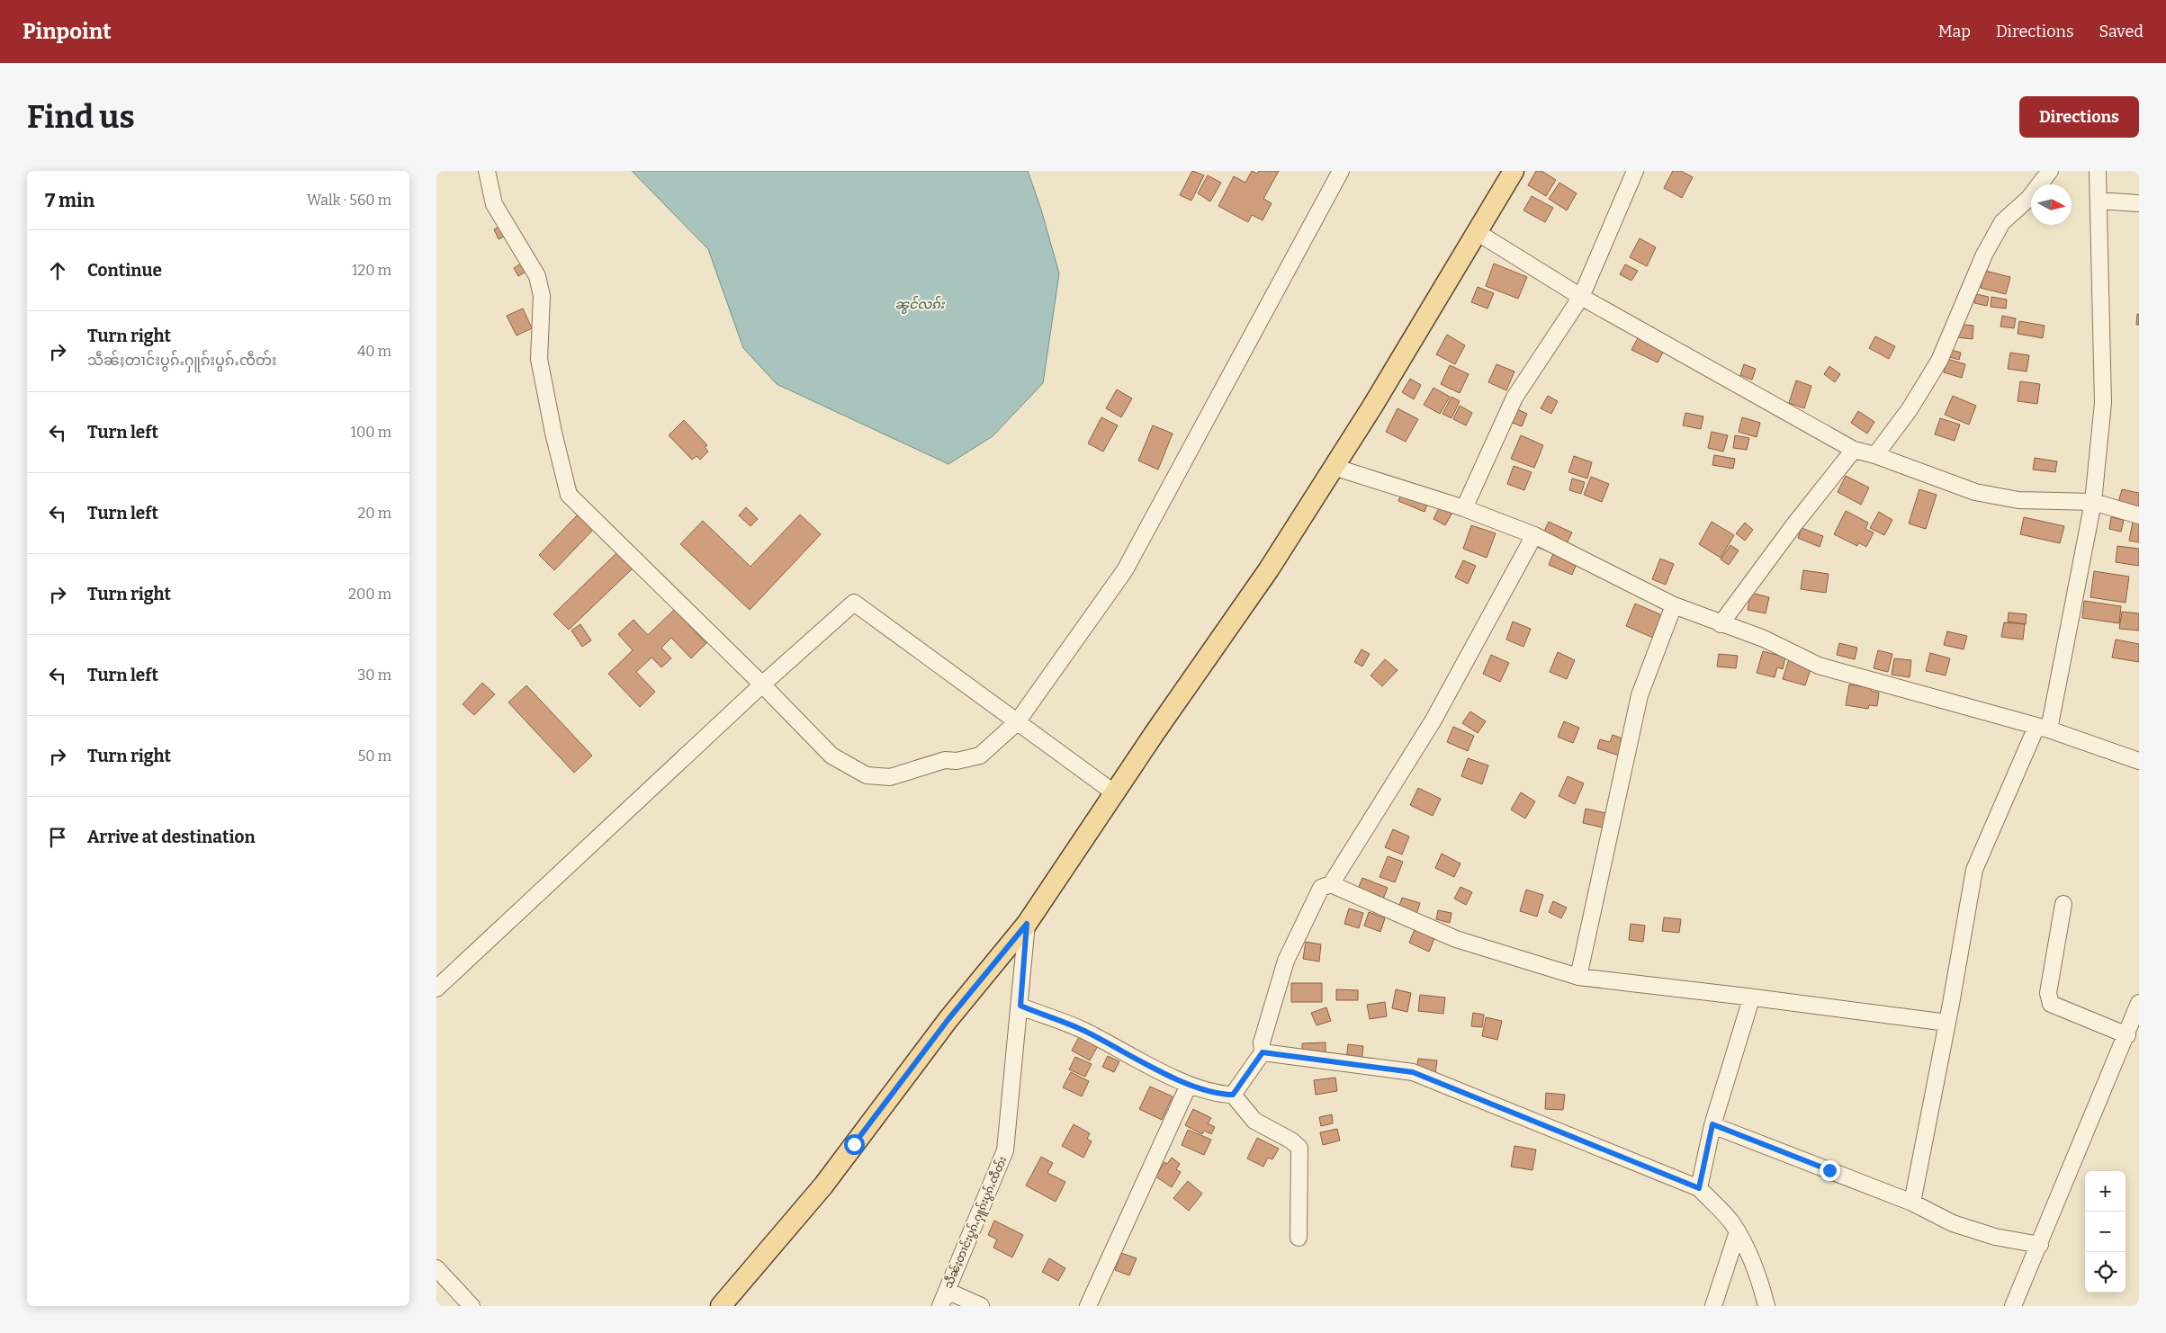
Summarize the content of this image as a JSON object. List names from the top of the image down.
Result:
{
  "streets": {
    "street": ["သဵၼ်ႈတၢင်းပွၵ်ႉႁူၵ်းပွၵ်ႉၸဵတ်း"]
  },
  "water": ["ၼွင်လၵ်း"],
  "north": "right",
  "page": {
    "header": "Pinpoint",
    "nav": ["Map", "Directions", "Saved"],
    "buttons": "Directions",
    "title": "Find us",
    "heading": ["7 min", "Walk · 560 m"],
    "list": [
      ["Continue", "120 m"],
      ["Turn right", "သဵၼ်ႈတၢင်းပွၵ်ႉႁူၵ်းပွၵ်ႉၸဵတ်း", "40 m"],
      ["Turn left", "100 m"],
      ["Turn left", "20 m"],
      ["Turn right", "200 m"],
      ["Turn left", "30 m"],
      ["Turn right", "50 m"],
      "Arrive at destination"
    ],
    "map_buttons": ["+", "−"]
  }
}
